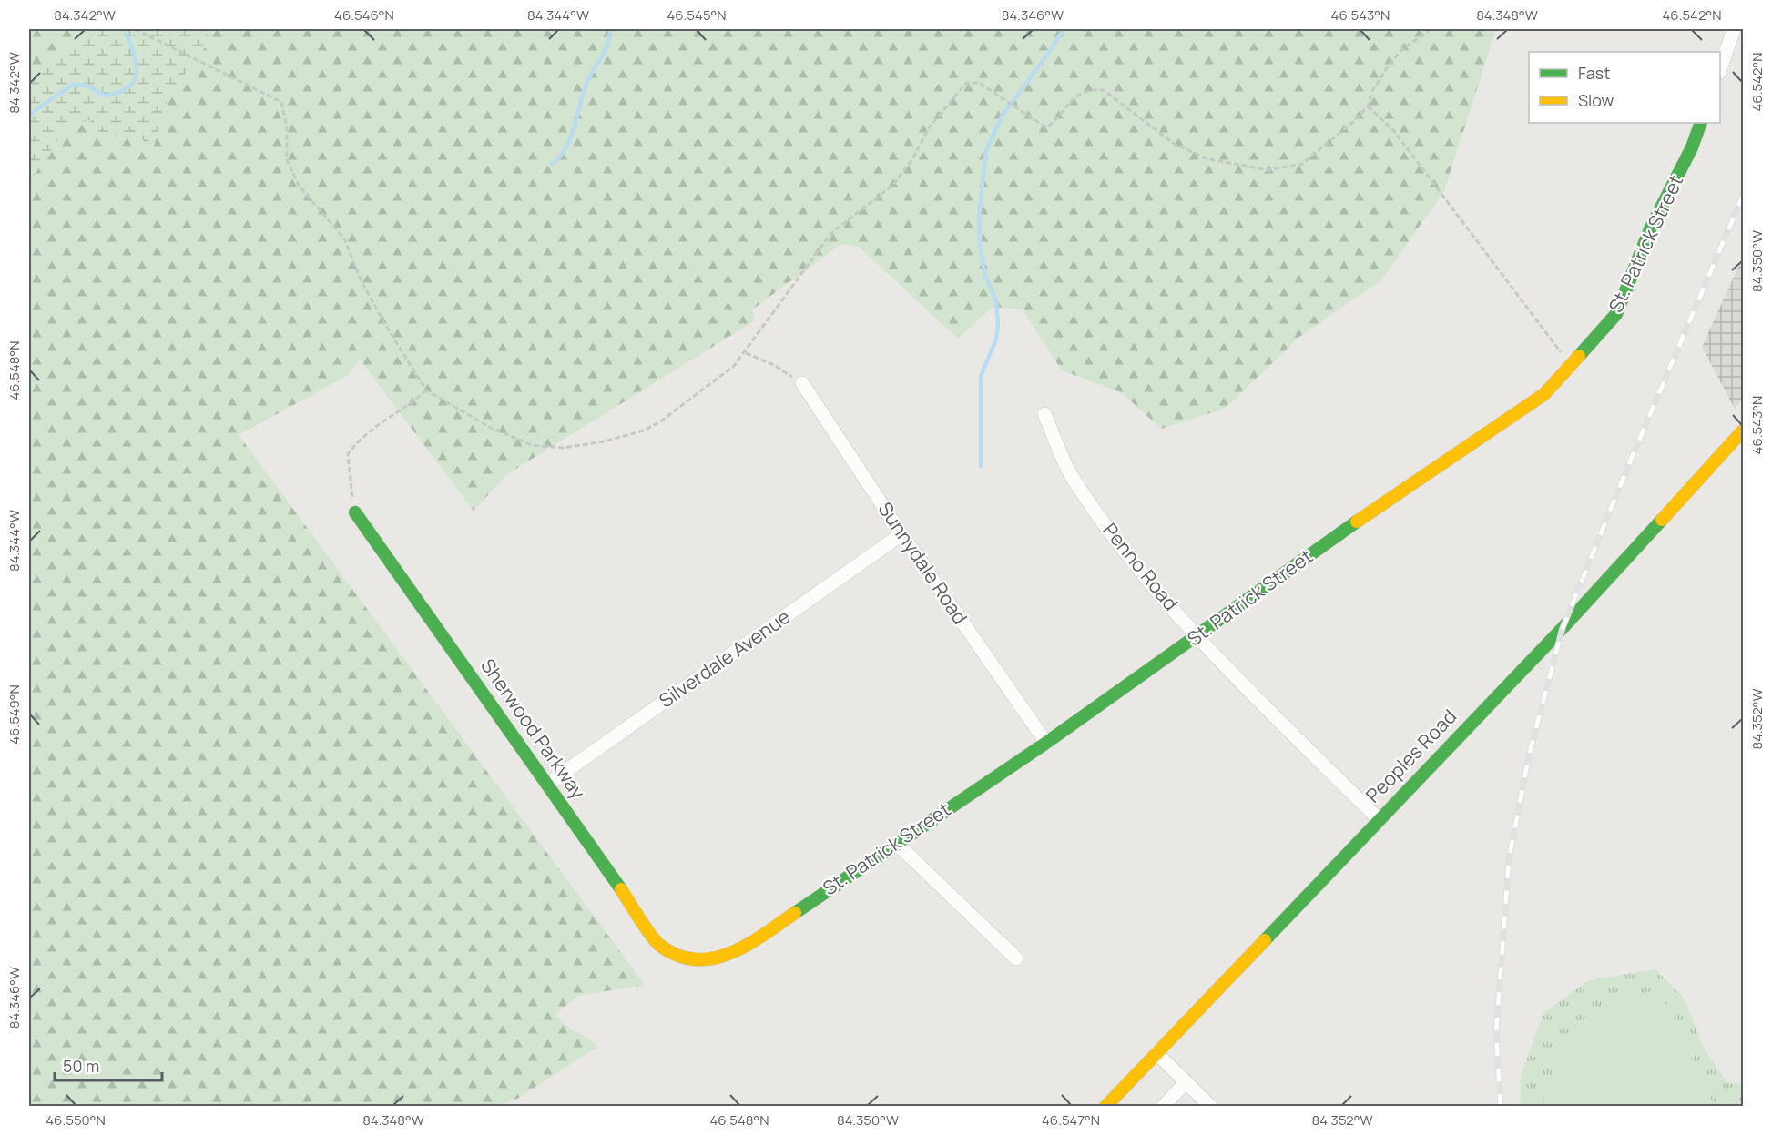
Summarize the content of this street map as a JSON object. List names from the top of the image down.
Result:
{
  "streets": {
    "street": [
      "St. Patrick Street",
      "Sunnydale Road",
      "Penno Road",
      "Silverdale Avenue",
      "Sherwood Parkway",
      "Peoples Road"
    ]
  },
  "crossings": [
    ["St. Patrick Street", "Sunnydale Road"],
    ["St. Patrick Street", "Penno Road"],
    ["St. Patrick Street", "Sherwood Parkway"],
    ["Sunnydale Road", "Silverdale Avenue"],
    ["Penno Road", "Peoples Road"],
    ["Silverdale Avenue", "Sherwood Parkway"]
  ],
  "legend": ["Fast", "Slow"],
  "scale_bar": "50 m",
  "coordinates": [
    "84.342°W",
    "46.546°N",
    "84.344°W",
    "46.545°N",
    "84.346°W",
    "46.543°N",
    "84.348°W",
    "46.542°N",
    "84.350°W",
    "46.548°N",
    "46.549°N",
    "84.352°W",
    "46.550°N",
    "46.547°N"
  ]
}
